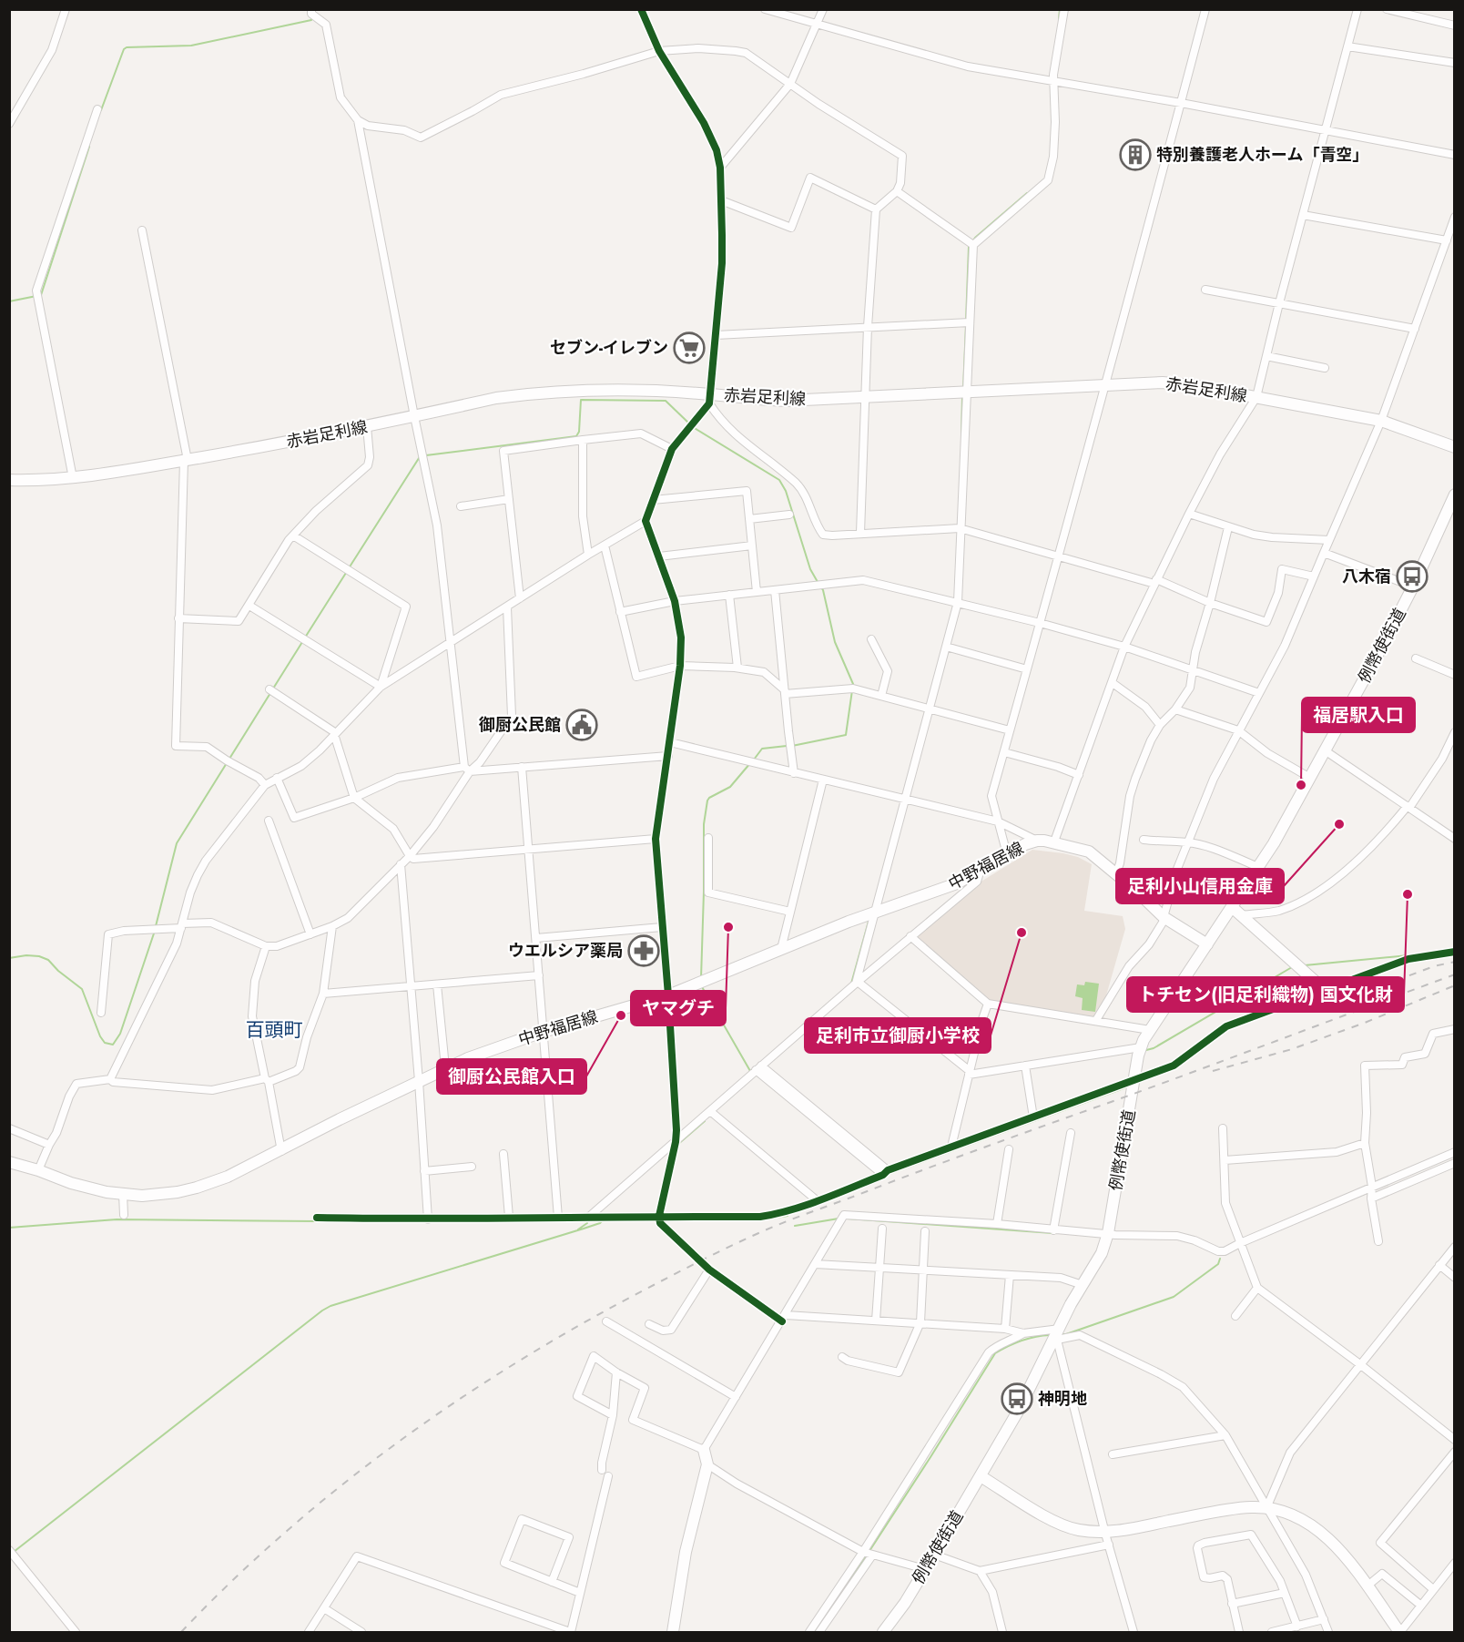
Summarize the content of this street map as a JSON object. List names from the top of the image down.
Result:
{
  "streets": {
    "main road": ["赤岩足利線", "例幣使街道", "中野福居線"]
  },
  "crossings": [
    ["例幣使街道", "中野福居線"]
  ],
  "districts": ["百頭町"],
  "places": {
    "building": ["特別養護老人ホーム「青空」"],
    "supermarket": ["セブン-イレブン"],
    "bus stop": ["八木宿", "神明地"],
    "public building": ["御厨公民館"],
    "other": [
      "福居駅入口",
      "足利小山信用金庫",
      "トチセン(旧足利織物) 国文化財",
      "ヤマグチ",
      "足利市立御厨小学校",
      "御厨公民館入口"
    ],
    "pharmacy": ["ウエルシア薬局"]
  }
}
